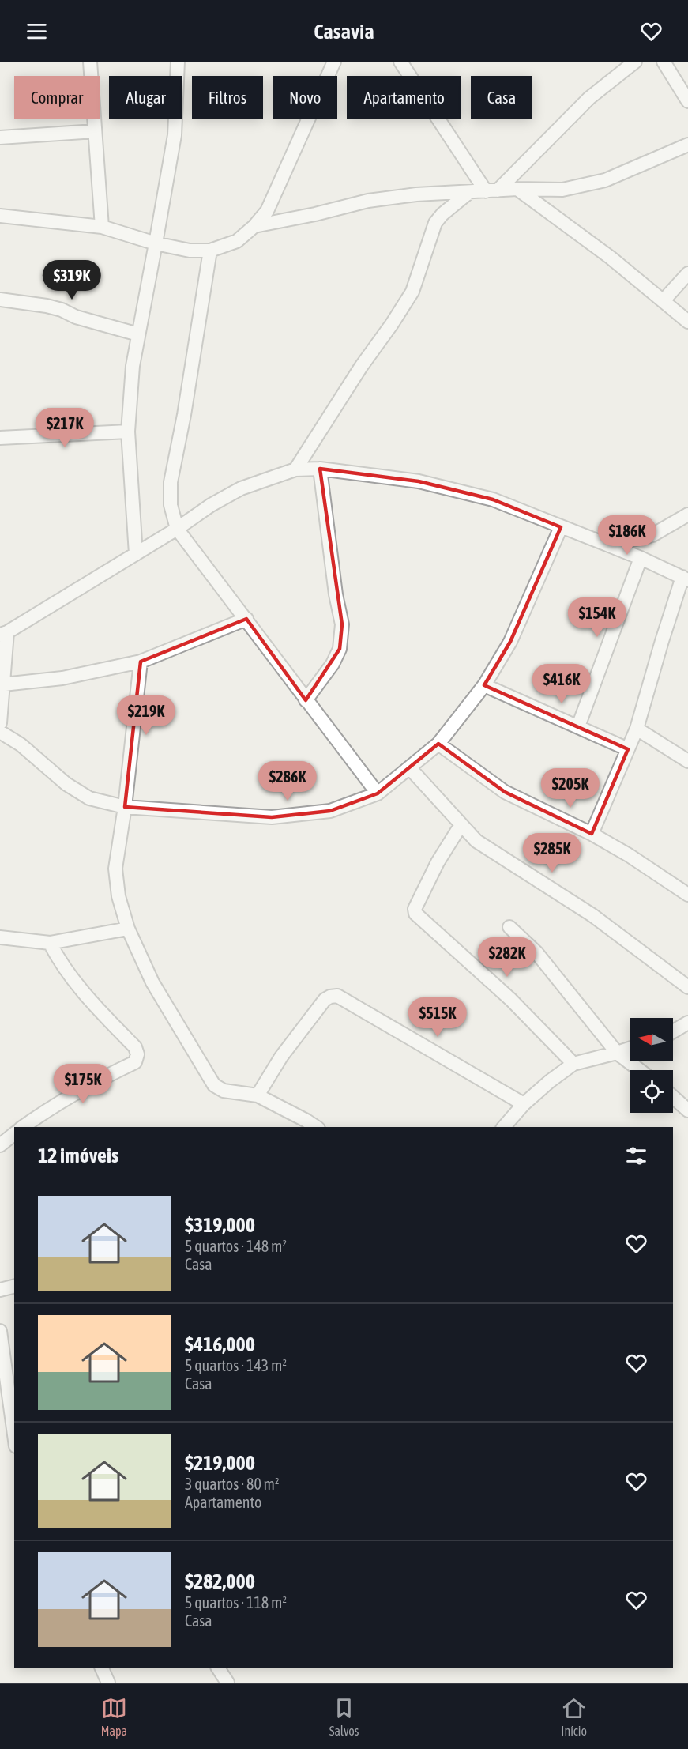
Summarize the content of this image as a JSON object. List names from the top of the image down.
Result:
{
  "north": "left",
  "page": {
    "header": "Casavia",
    "chip": [
      "Comprar",
      "Alugar",
      "Filtros",
      "Novo",
      "Apartamento",
      "Casa"
    ],
    "price": [
      "$319K",
      "$217K",
      "$186K",
      "$154K",
      "$416K",
      "$219K",
      "$286K",
      "$205K",
      "$285K",
      "$282K",
      "$515K",
      "$175K"
    ],
    "heading": "12 imóveis",
    "list": [
      {
        "name": "$319,000",
        "note": "5 quartos · 148 m² · Casa"
      },
      {
        "name": "$416,000",
        "note": "5 quartos · 143 m² · Casa"
      },
      {
        "name": "$219,000",
        "note": "3 quartos · 80 m² · Apartamento"
      },
      {
        "name": "$282,000",
        "note": "5 quartos · 118 m² · Casa"
      }
    ],
    "tabs": ["Mapa", "Salvos", "Início"]
  }
}
